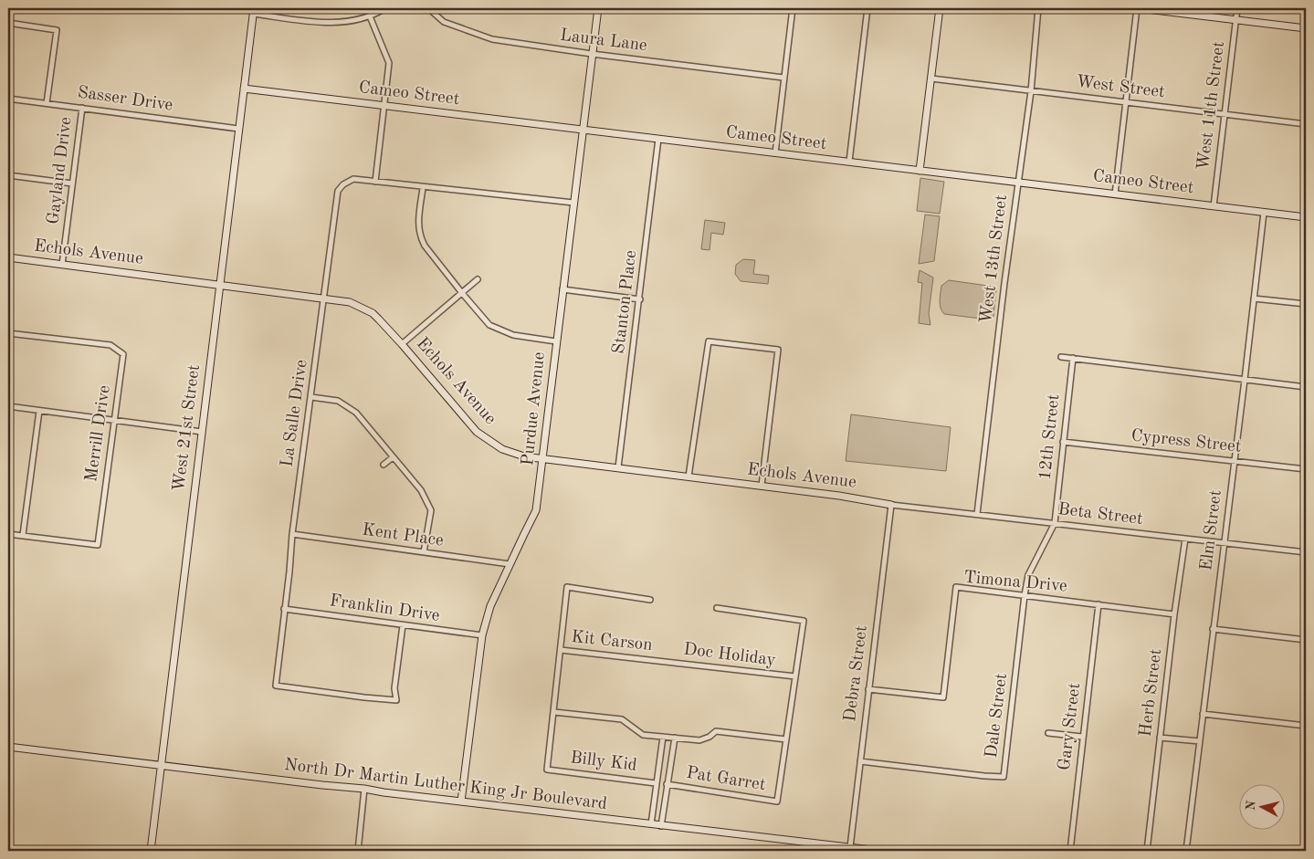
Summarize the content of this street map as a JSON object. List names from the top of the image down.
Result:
{
  "streets": {
    "street": [
      "Laura Lane",
      "West Street",
      "Cameo Street",
      "Sasser Drive",
      "West 11th Street",
      "Gayland Drive",
      "Echols Avenue",
      "West 13th Street",
      "Stanton Place",
      "Purdue Avenue",
      "La Salle Drive",
      "West 21st Street",
      "Merrill Drive",
      "12th Street",
      "Cypress Street",
      "Beta Street",
      "Elm Street",
      "Kent Place",
      "Timona Drive",
      "Franklin Drive",
      "Kit Carson",
      "Doc Holiday",
      "Debra Street",
      "Herb Street",
      "Dale Street",
      "Gary Street",
      "Billy Kid",
      "Pat Garret",
      "North Dr Martin Luther King Jr Boulevard"
    ]
  },
  "crossings": [
    ["Laura Lane", "Purdue Avenue"],
    ["West Street", "West 11th Street"],
    ["West Street", "West 13th Street"],
    ["Cameo Street", "West 11th Street"],
    ["Cameo Street", "West 13th Street"],
    ["Cameo Street", "Stanton Place"],
    ["Cameo Street", "Purdue Avenue"],
    ["Cameo Street", "West 21st Street"],
    ["Cameo Street", "Elm Street"],
    ["Sasser Drive", "Gayland Drive"],
    ["Sasser Drive", "West 21st Street"],
    ["Gayland Drive", "Echols Avenue"],
    ["Echols Avenue", "Stanton Place"],
    ["Echols Avenue", "Purdue Avenue"],
    ["Echols Avenue", "La Salle Drive"],
    ["Echols Avenue", "West 21st Street"],
    ["Echols Avenue", "Beta Street"],
    ["Echols Avenue", "Debra Street"],
    ["West 13th Street", "Beta Street"],
    ["Purdue Avenue", "La Salle Drive"],
    ["Purdue Avenue", "Kent Place"],
    ["Purdue Avenue", "Franklin Drive"],
    ["Purdue Avenue", "North Dr Martin Luther King Jr Boulevard"],
    ["La Salle Drive", "Kent Place"],
    ["La Salle Drive", "Franklin Drive"],
    ["West 21st Street", "North Dr Martin Luther King Jr Boulevard"],
    ["12th Street", "Cypress Street"],
    ["12th Street", "Beta Street"],
    ["12th Street", "Timona Drive"],
    ["12th Street", "Dale Street"],
    ["Cypress Street", "Elm Street"],
    ["Beta Street", "Elm Street"],
    ["Beta Street", "Debra Street"],
    ["Beta Street", "Herb Street"],
    ["Timona Drive", "Debra Street"],
    ["Timona Drive", "Herb Street"],
    ["Timona Drive", "Dale Street"],
    ["Timona Drive", "Gary Street"],
    ["Kit Carson", "Doc Holiday"],
    ["Debra Street", "Dale Street"],
    ["Debra Street", "North Dr Martin Luther King Jr Boulevard"]
  ],
  "north": "left"
}
